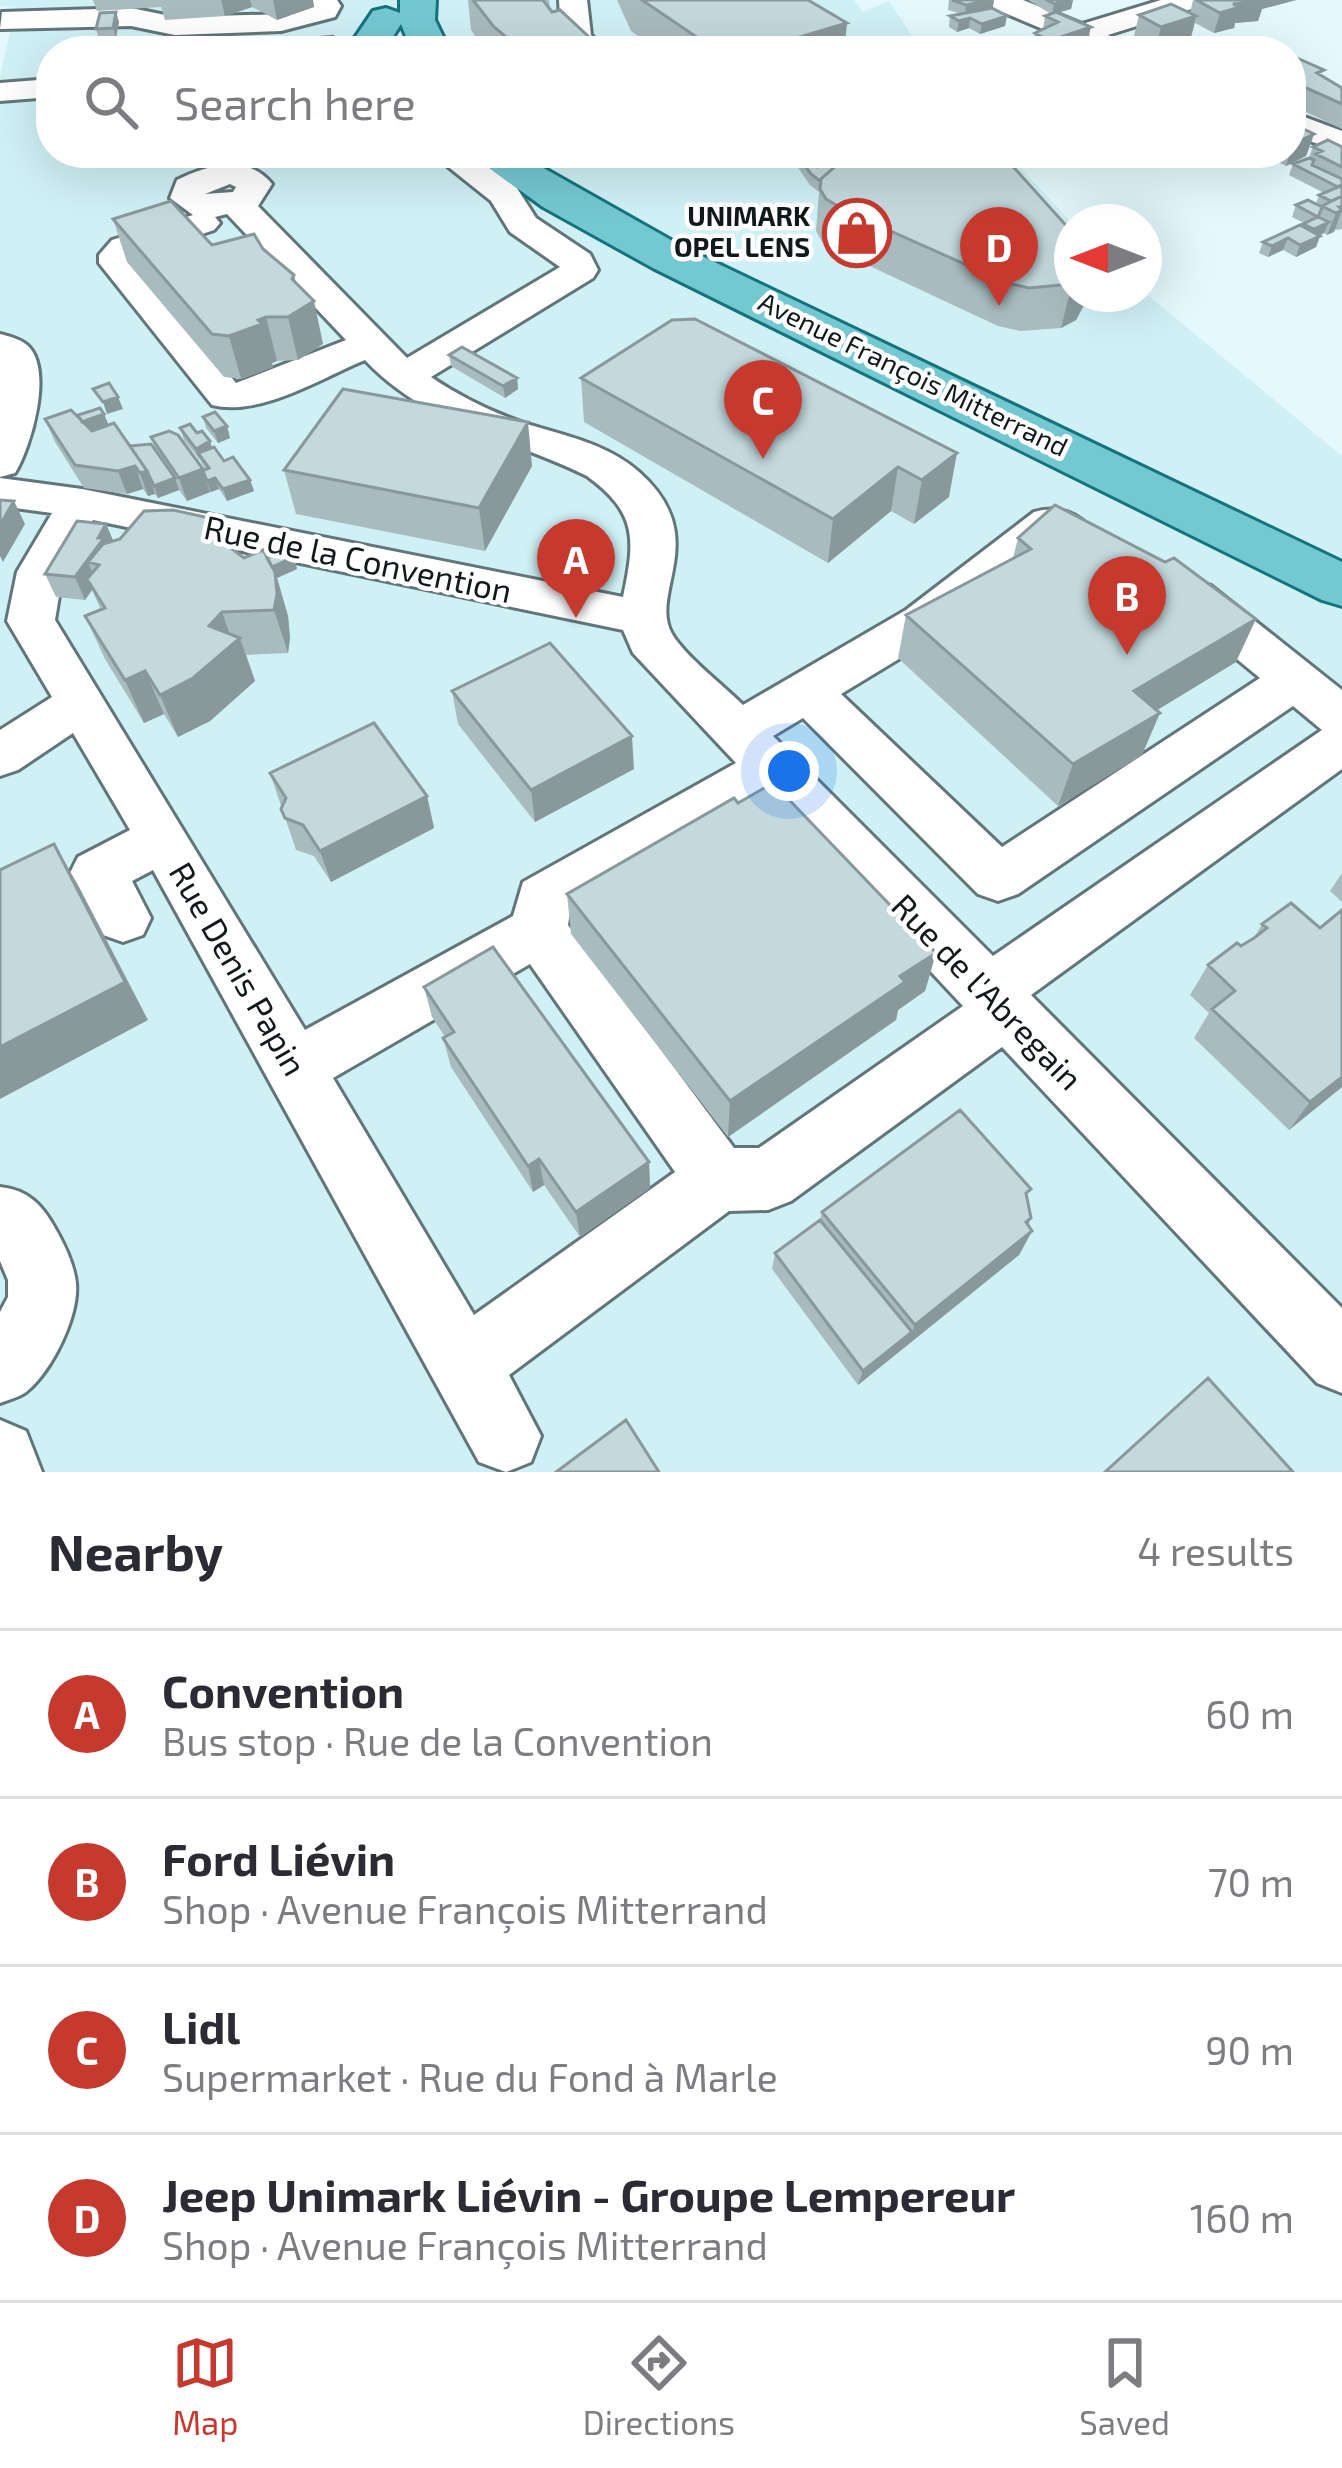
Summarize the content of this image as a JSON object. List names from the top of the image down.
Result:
{
  "streets": {
    "main road": ["Avenue François Mitterrand"],
    "street": ["Rue de la Convention", "Rue Denis Papin", "Rue de l'Abregain"]
  },
  "crossings": [
    ["Rue de la Convention", "Rue Denis Papin"],
    ["Rue de la Convention", "Rue de l'Abregain"]
  ],
  "places": {
    "shop": ["UNIMARK OPEL LENS"]
  },
  "north": "left",
  "page": {
    "search": "Search here",
    "pins": [
      "D",
      "C",
      "A",
      "B"
    ],
    "heading": ["Nearby", "4 results"],
    "list": [
      {
        "mark": "A",
        "name": "Convention",
        "note": "Bus stop · Rue de la Convention",
        "value": "60 m"
      },
      {
        "mark": "B",
        "name": "Ford Liévin",
        "note": "Shop · Avenue François Mitterrand",
        "value": "70 m"
      },
      {
        "mark": "C",
        "name": "Lidl",
        "note": "Supermarket · Rue du Fond à Marle",
        "value": "90 m"
      },
      {
        "mark": "D",
        "name": "Jeep Unimark Liévin - Groupe Lempereur",
        "note": "Shop · Avenue François Mitterrand",
        "value": "160 m"
      }
    ],
    "nav": ["Map", "Directions", "Saved"]
  }
}
